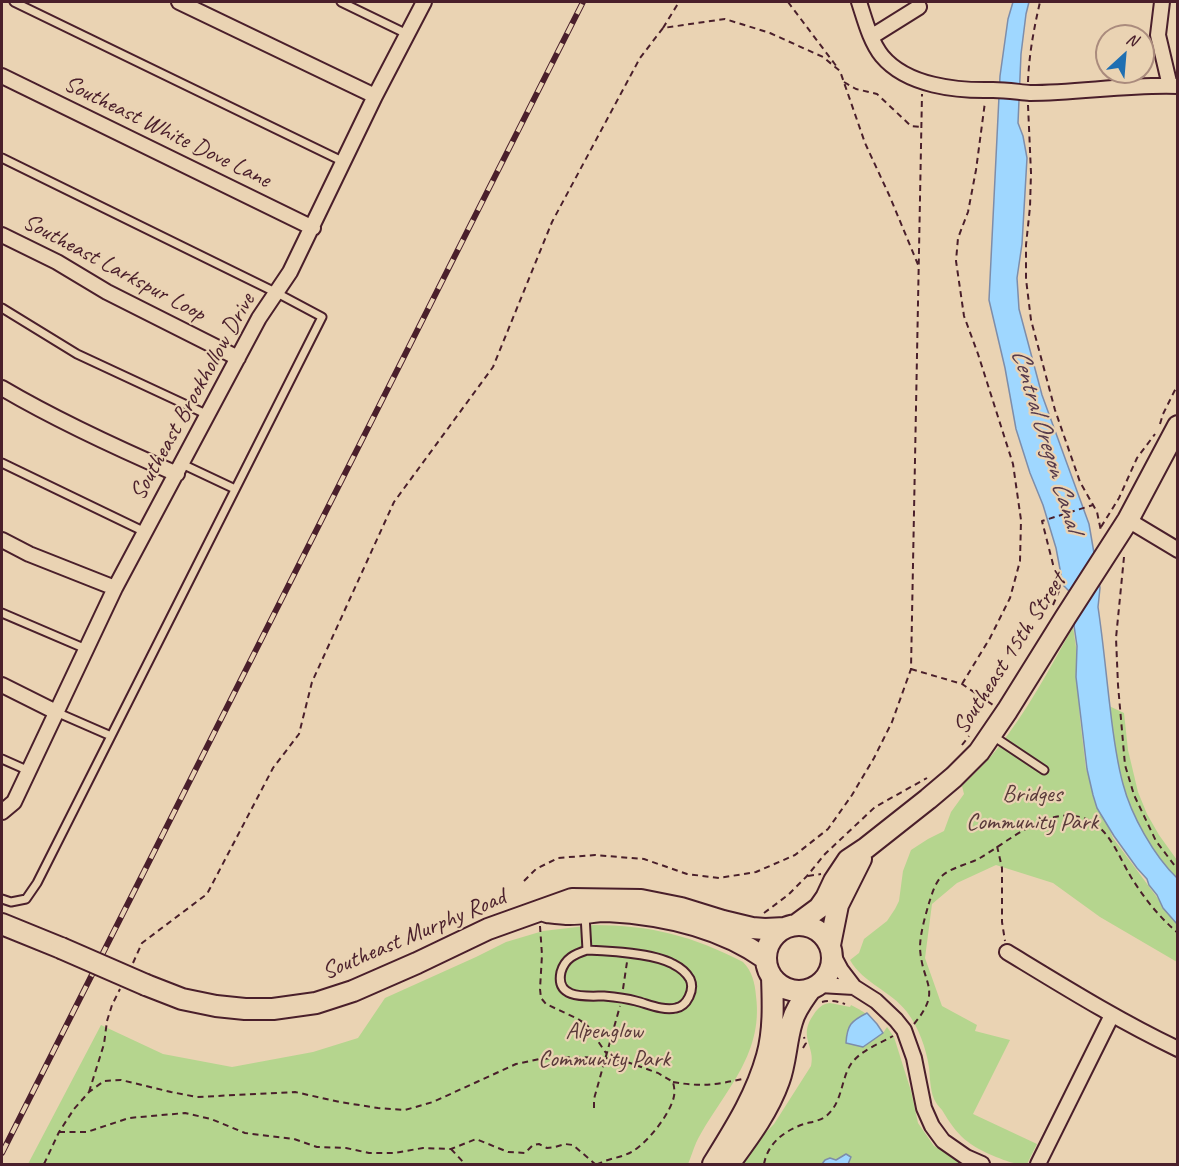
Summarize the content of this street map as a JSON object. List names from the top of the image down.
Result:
{
  "streets": {
    "main road": ["Southeast 15th Street", "Southeast Murphy Road"],
    "street": ["Southeast White Dove Lane", "Southeast Larkspur Loop", "Southeast Brookhollow Drive"]
  },
  "crossings": [
    ["Southeast White Dove Lane", "Southeast Brookhollow Drive"],
    ["Southeast Larkspur Loop", "Southeast Brookhollow Drive"],
    ["Southeast 15th Street", "Southeast Murphy Road"]
  ],
  "water": ["Central Oregon Canal"],
  "parks": ["Bridges Community Park", "Alpenglow Community Park"],
  "north": "top right"
}
